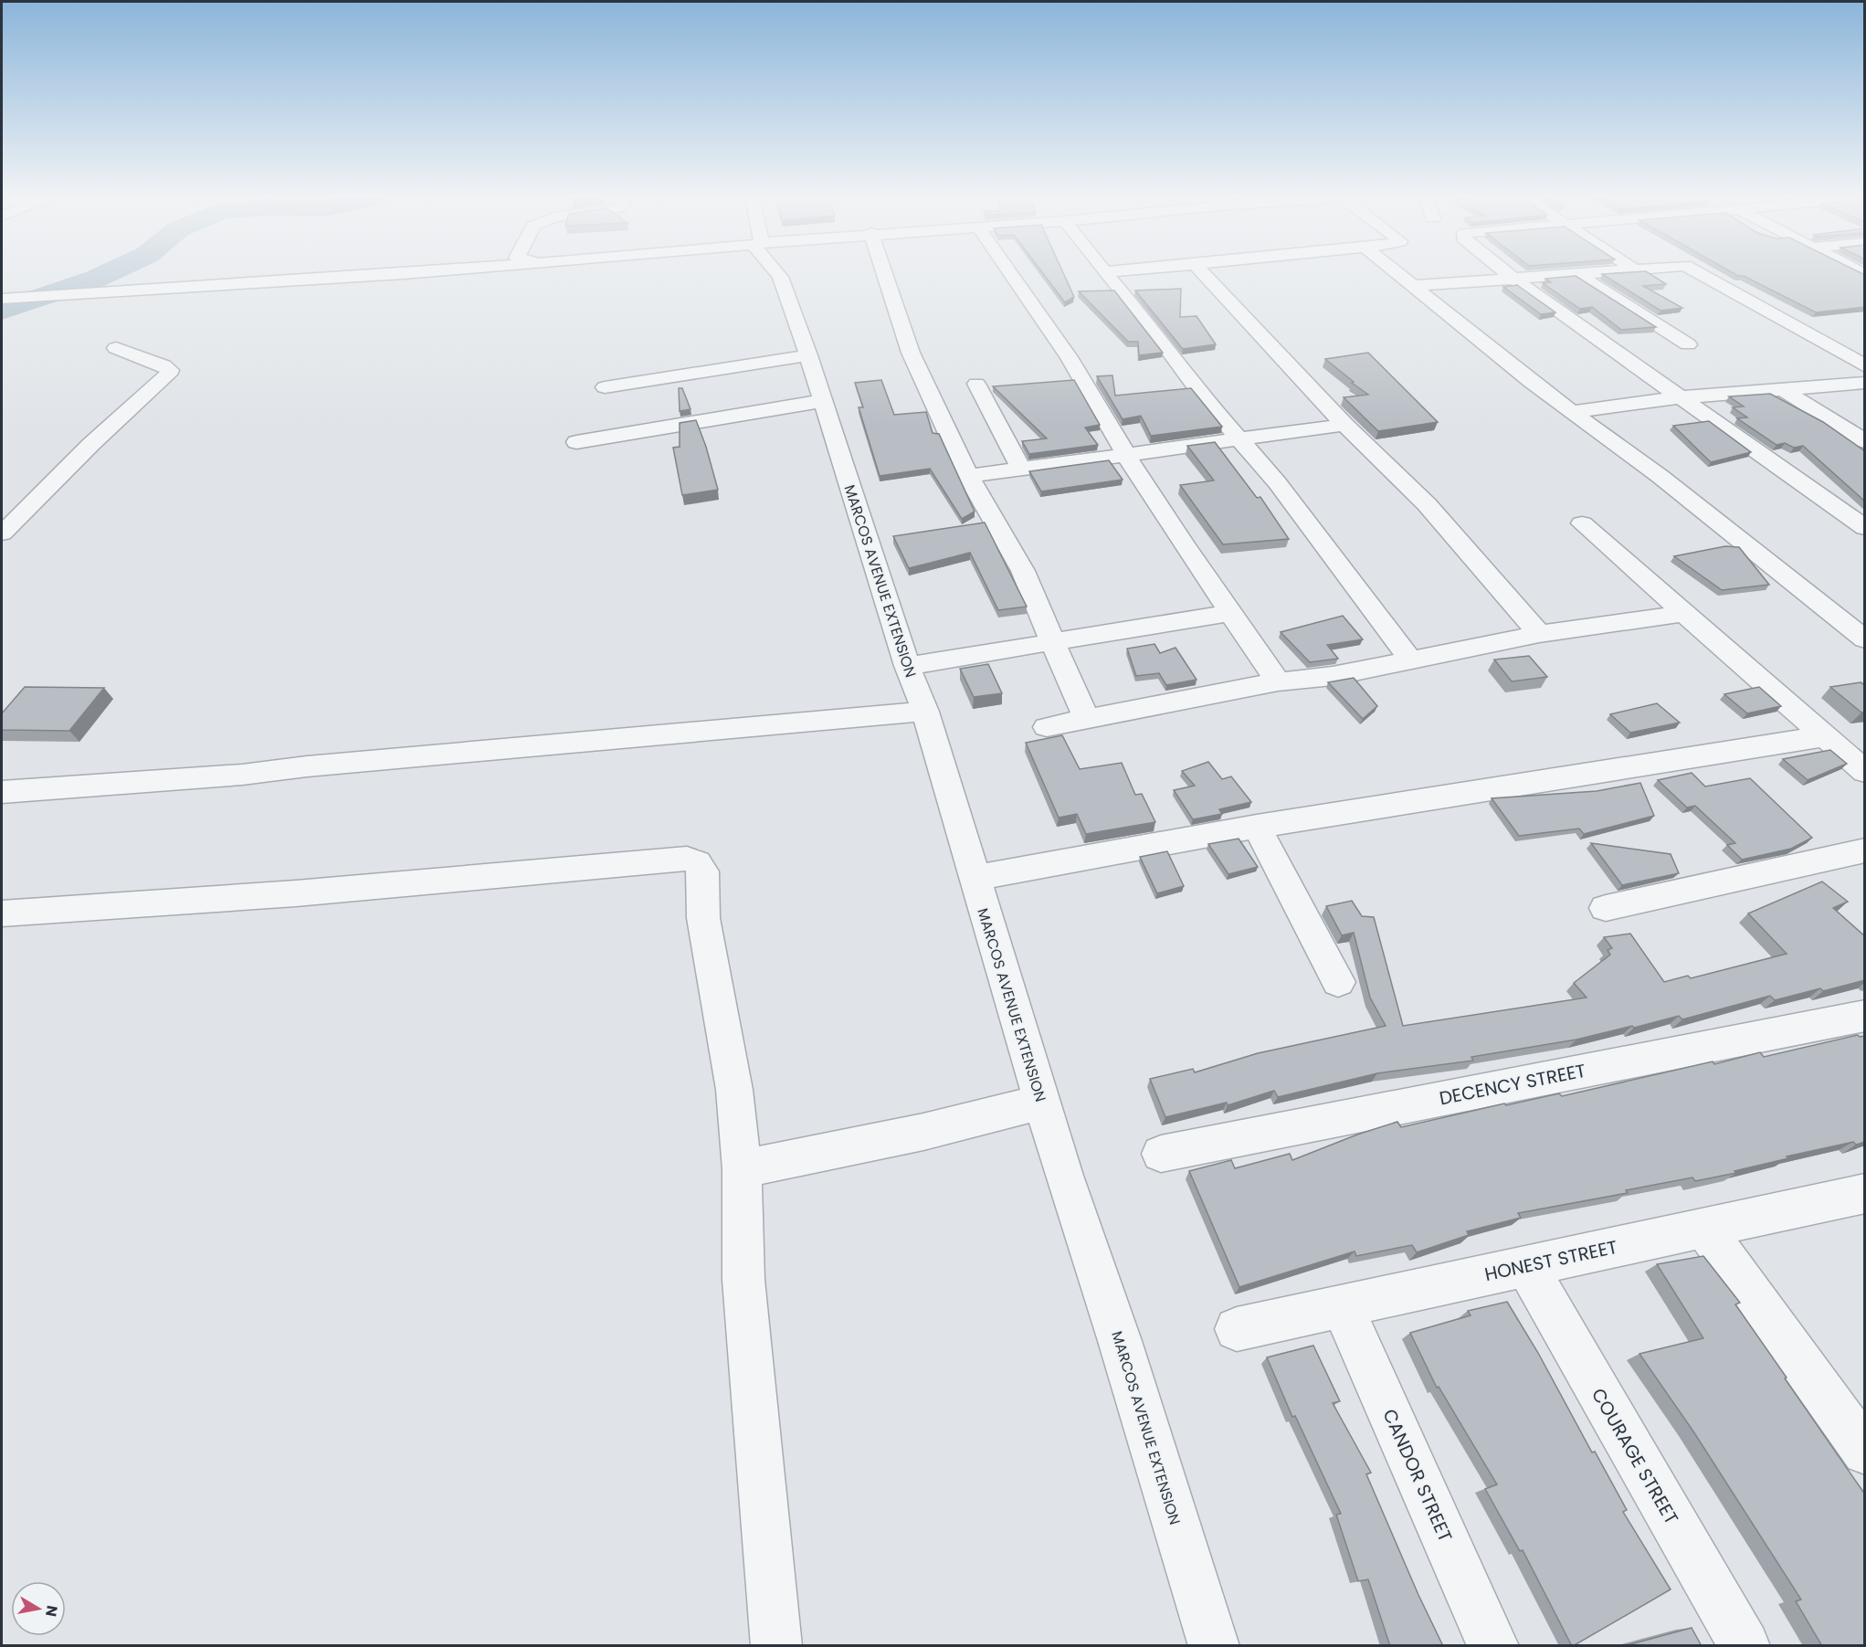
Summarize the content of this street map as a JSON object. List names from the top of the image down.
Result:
{
  "streets": {
    "street": [
      "MARCOS AVENUE EXTENSION",
      "DECENCY STREET",
      "HONEST STREET",
      "COURAGE STREET",
      "CANDOR STREET"
    ]
  },
  "crossings": [
    ["HONEST STREET", "COURAGE STREET"],
    ["HONEST STREET", "CANDOR STREET"]
  ],
  "north": "right"
}
